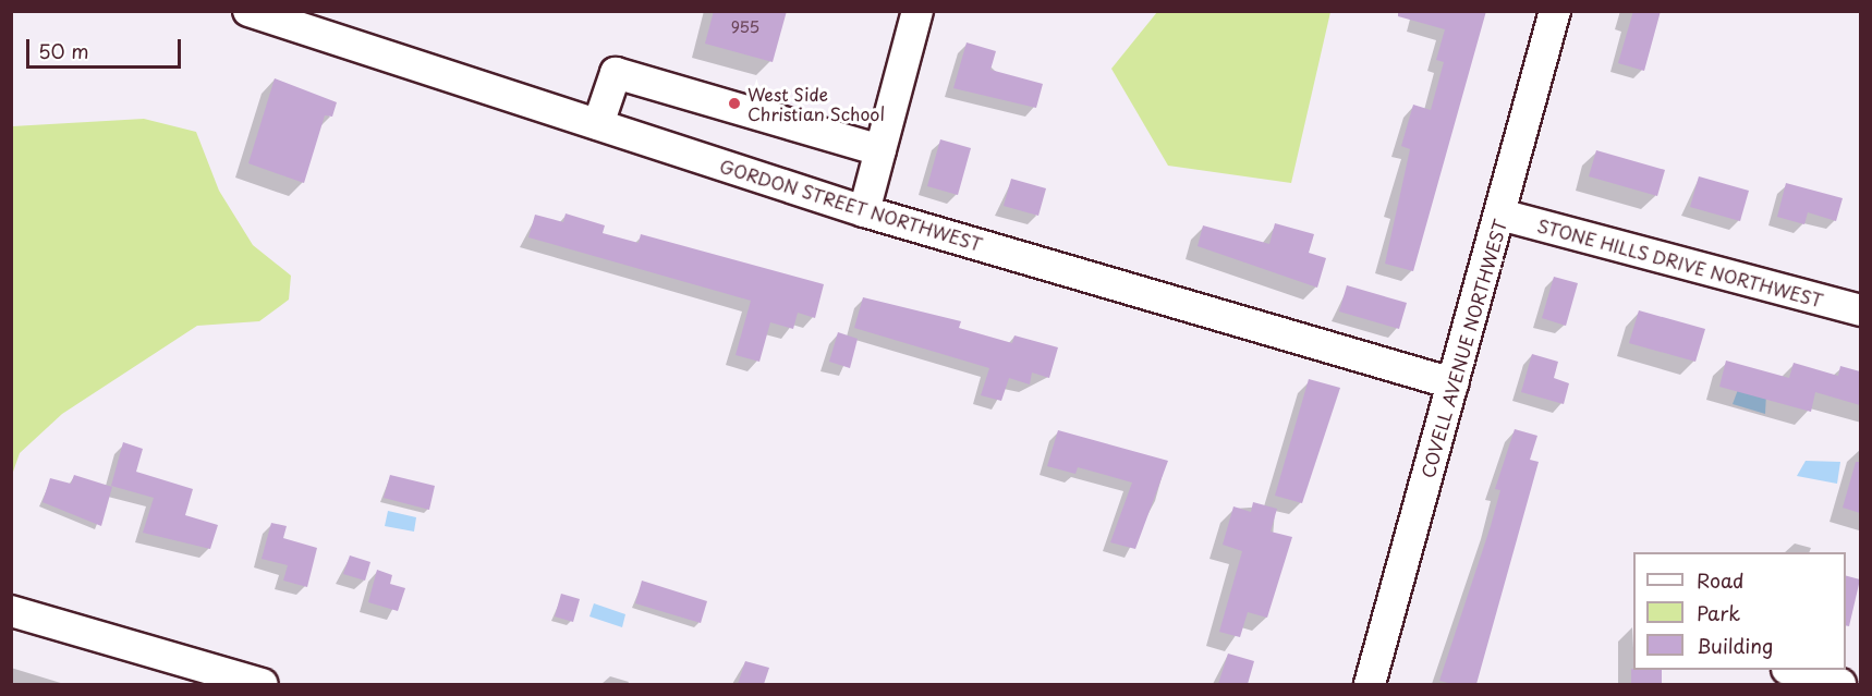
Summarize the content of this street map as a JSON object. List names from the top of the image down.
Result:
{
  "streets": {
    "street": ["GORDON STREET NORTHWEST", "STONE HILLS DRIVE NORTHWEST", "COVELL AVENUE NORTHWEST"]
  },
  "crossings": [
    ["GORDON STREET NORTHWEST", "COVELL AVENUE NORTHWEST"],
    ["STONE HILLS DRIVE NORTHWEST", "COVELL AVENUE NORTHWEST"]
  ],
  "places": ["West Side Christian School"],
  "house_numbers": ["955"],
  "legend": ["Road", "Park", "Building"],
  "scale_bar": "50 m"
}
